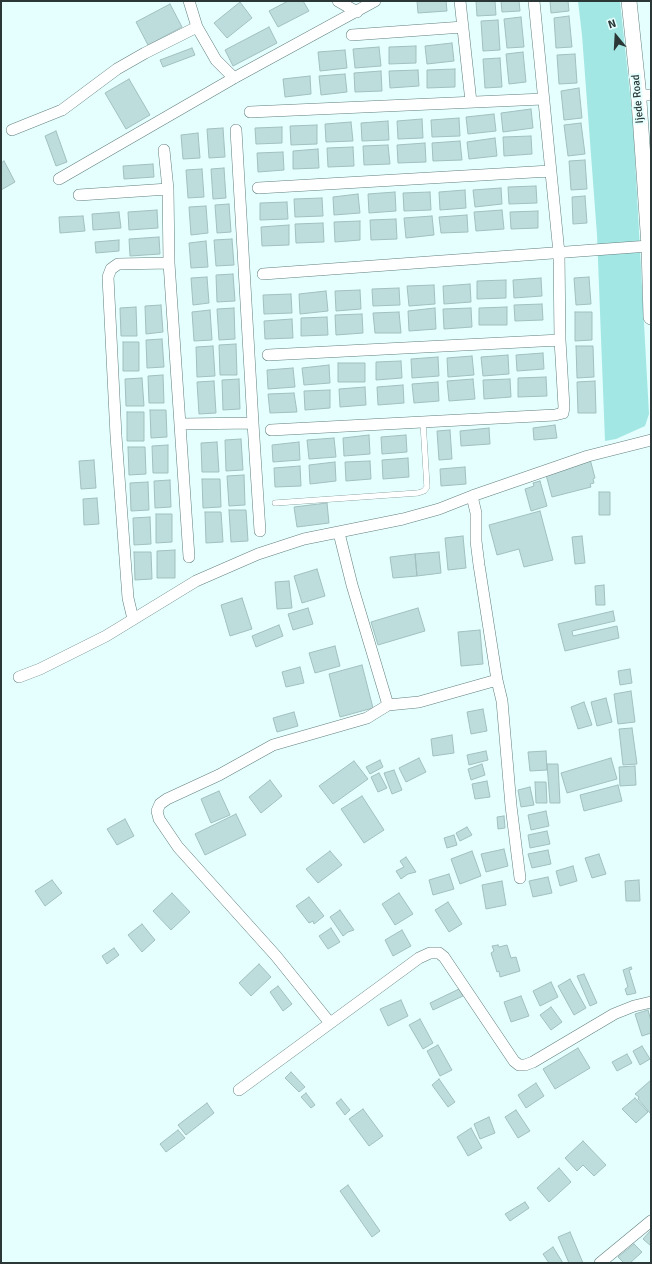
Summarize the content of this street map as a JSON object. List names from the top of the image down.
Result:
{
  "streets": {
    "main road": ["Ijede Road"]
  },
  "north": "top"
}
